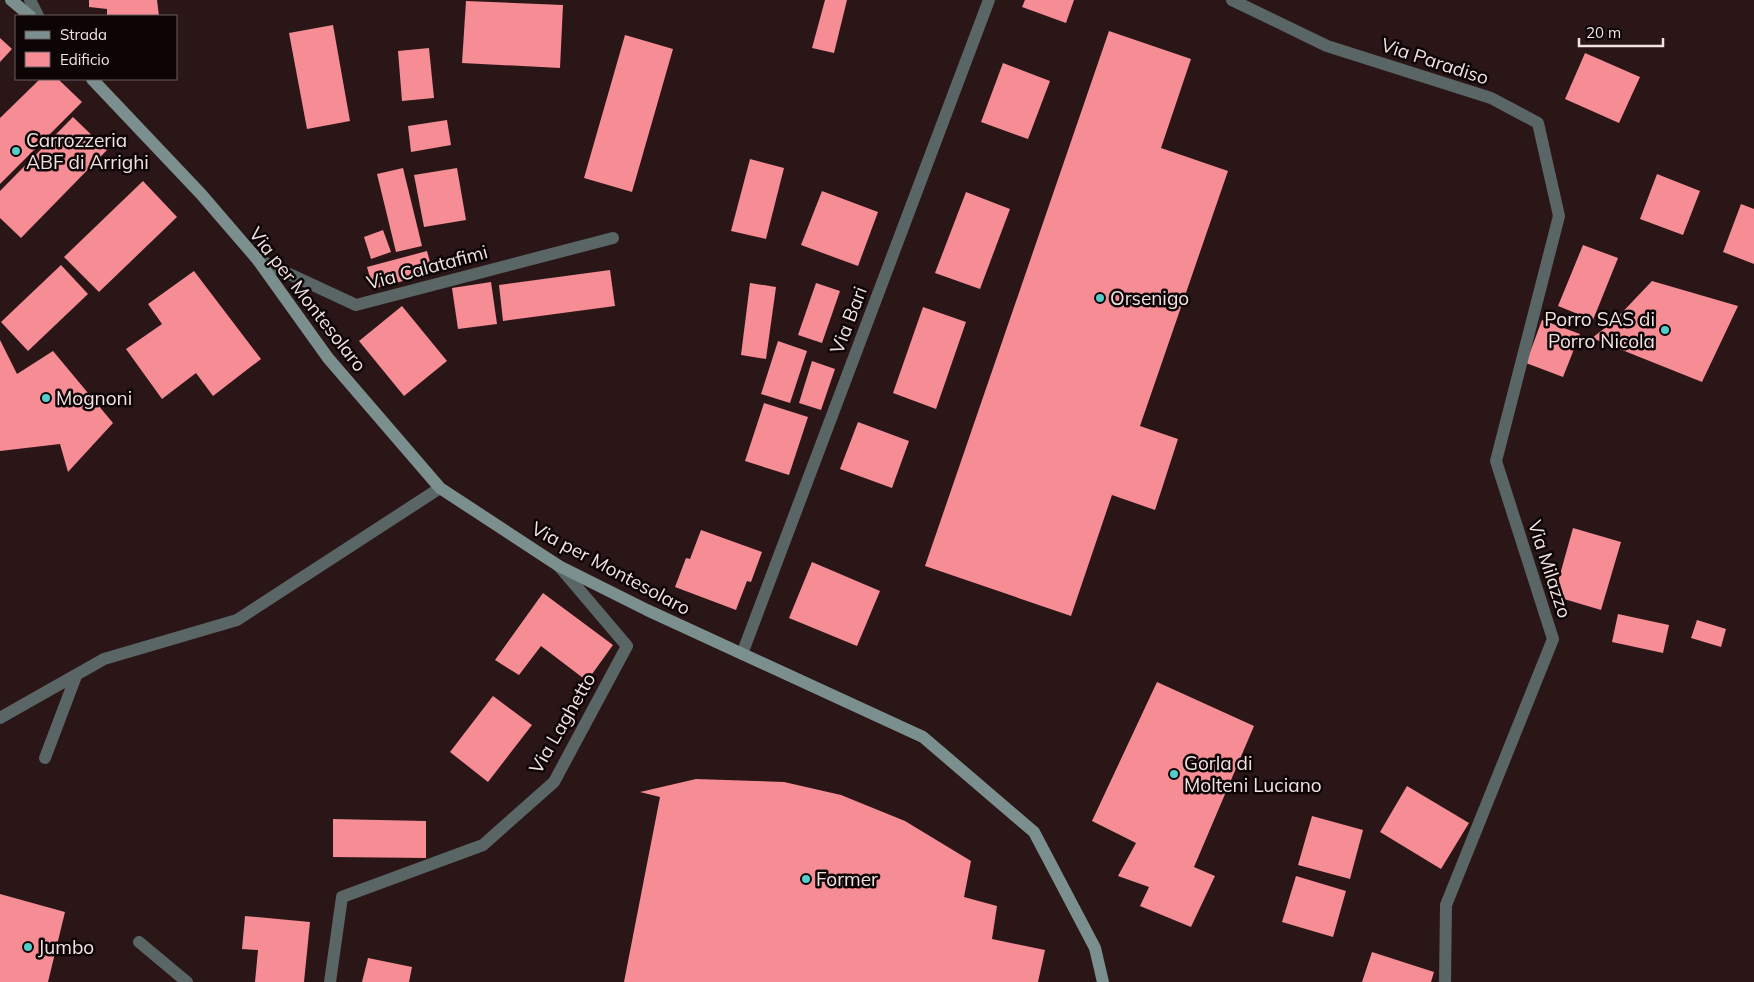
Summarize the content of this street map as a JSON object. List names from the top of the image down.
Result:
{
  "streets": {
    "main road": ["Via per Montesolaro"],
    "street": [
      "Via Paradiso",
      "Via Calatafimi",
      "Via Bari",
      "Via Milazzo",
      "Via Laghetto"
    ]
  },
  "crossings": [
    ["Via Paradiso", "Via Milazzo"],
    ["Via Calatafimi", "Via per Montesolaro"],
    ["Via per Montesolaro", "Via Bari"],
    ["Via per Montesolaro", "Via Laghetto"]
  ],
  "places": [
    "Carrozzeria ABF di Arrighi",
    "Orsenigo",
    "Porro SAS di Porro Nicola",
    "Mognoni",
    "Gorla di Molteni Luciano",
    "Former",
    "Jumbo"
  ],
  "legend": ["Strada", "Edificio"],
  "scale_bar": "20 m"
}
